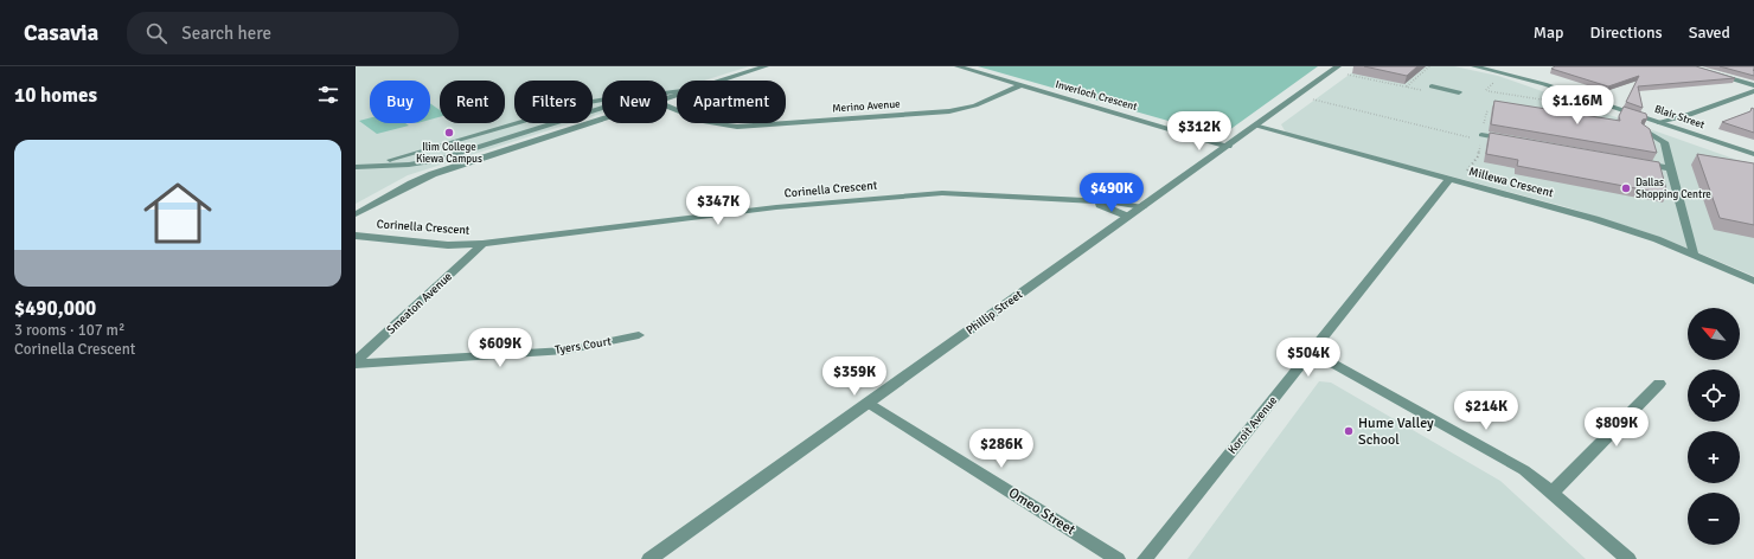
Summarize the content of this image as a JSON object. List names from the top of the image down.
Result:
{
  "streets": {
    "street": [
      "Inverloch Crescent",
      "Merino Avenue",
      "Blair Street",
      "Millewa Crescent",
      "Corinella Crescent",
      "Smeaton Avenue",
      "Phillip Street",
      "Tyers Court",
      "Koroit Avenue",
      "Omeo Street"
    ]
  },
  "crossings": [
    ["Inverloch Crescent", "Merino Avenue"],
    ["Inverloch Crescent", "Phillip Street"],
    ["Millewa Crescent", "Phillip Street"],
    ["Millewa Crescent", "Koroit Avenue"],
    ["Corinella Crescent", "Smeaton Avenue"],
    ["Corinella Crescent", "Phillip Street"],
    ["Smeaton Avenue", "Tyers Court"],
    ["Phillip Street", "Omeo Street"]
  ],
  "places": ["Ilim College Kiewa Campus", "Dallas Shopping Centre", "Hume Valley School"],
  "north": "top left",
  "page": {
    "header": "Casavia",
    "search": "Search here",
    "nav": ["Map", "Directions", "Saved"],
    "heading": "10 homes",
    "chip": [
      "Buy",
      "Rent",
      "Filters",
      "New",
      "Apartment"
    ],
    "price": [
      "$1.16M",
      "$312K",
      "$490K",
      "$347K",
      "$609K",
      "$504K",
      "$359K",
      "$214K",
      "$809K",
      "$286K"
    ],
    "list": [
      {
        "name": "$490,000",
        "note": "3 rooms · 107 m² · Corinella Crescent"
      }
    ],
    "map_buttons": ["+", "−"]
  }
}
